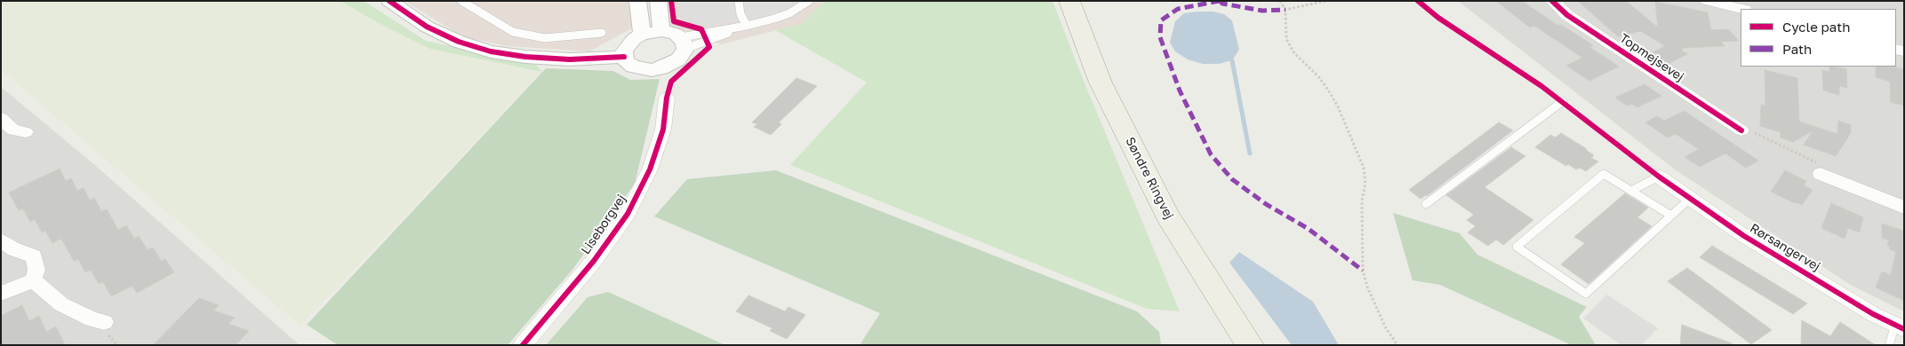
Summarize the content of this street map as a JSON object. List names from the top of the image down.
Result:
{
  "streets": {
    "main road": ["Søndre Ringvej"],
    "street": ["Topmejsevej", "Liseborgvej", "Rørsangervej"]
  },
  "legend": ["Cycle path", "Path"]
}
